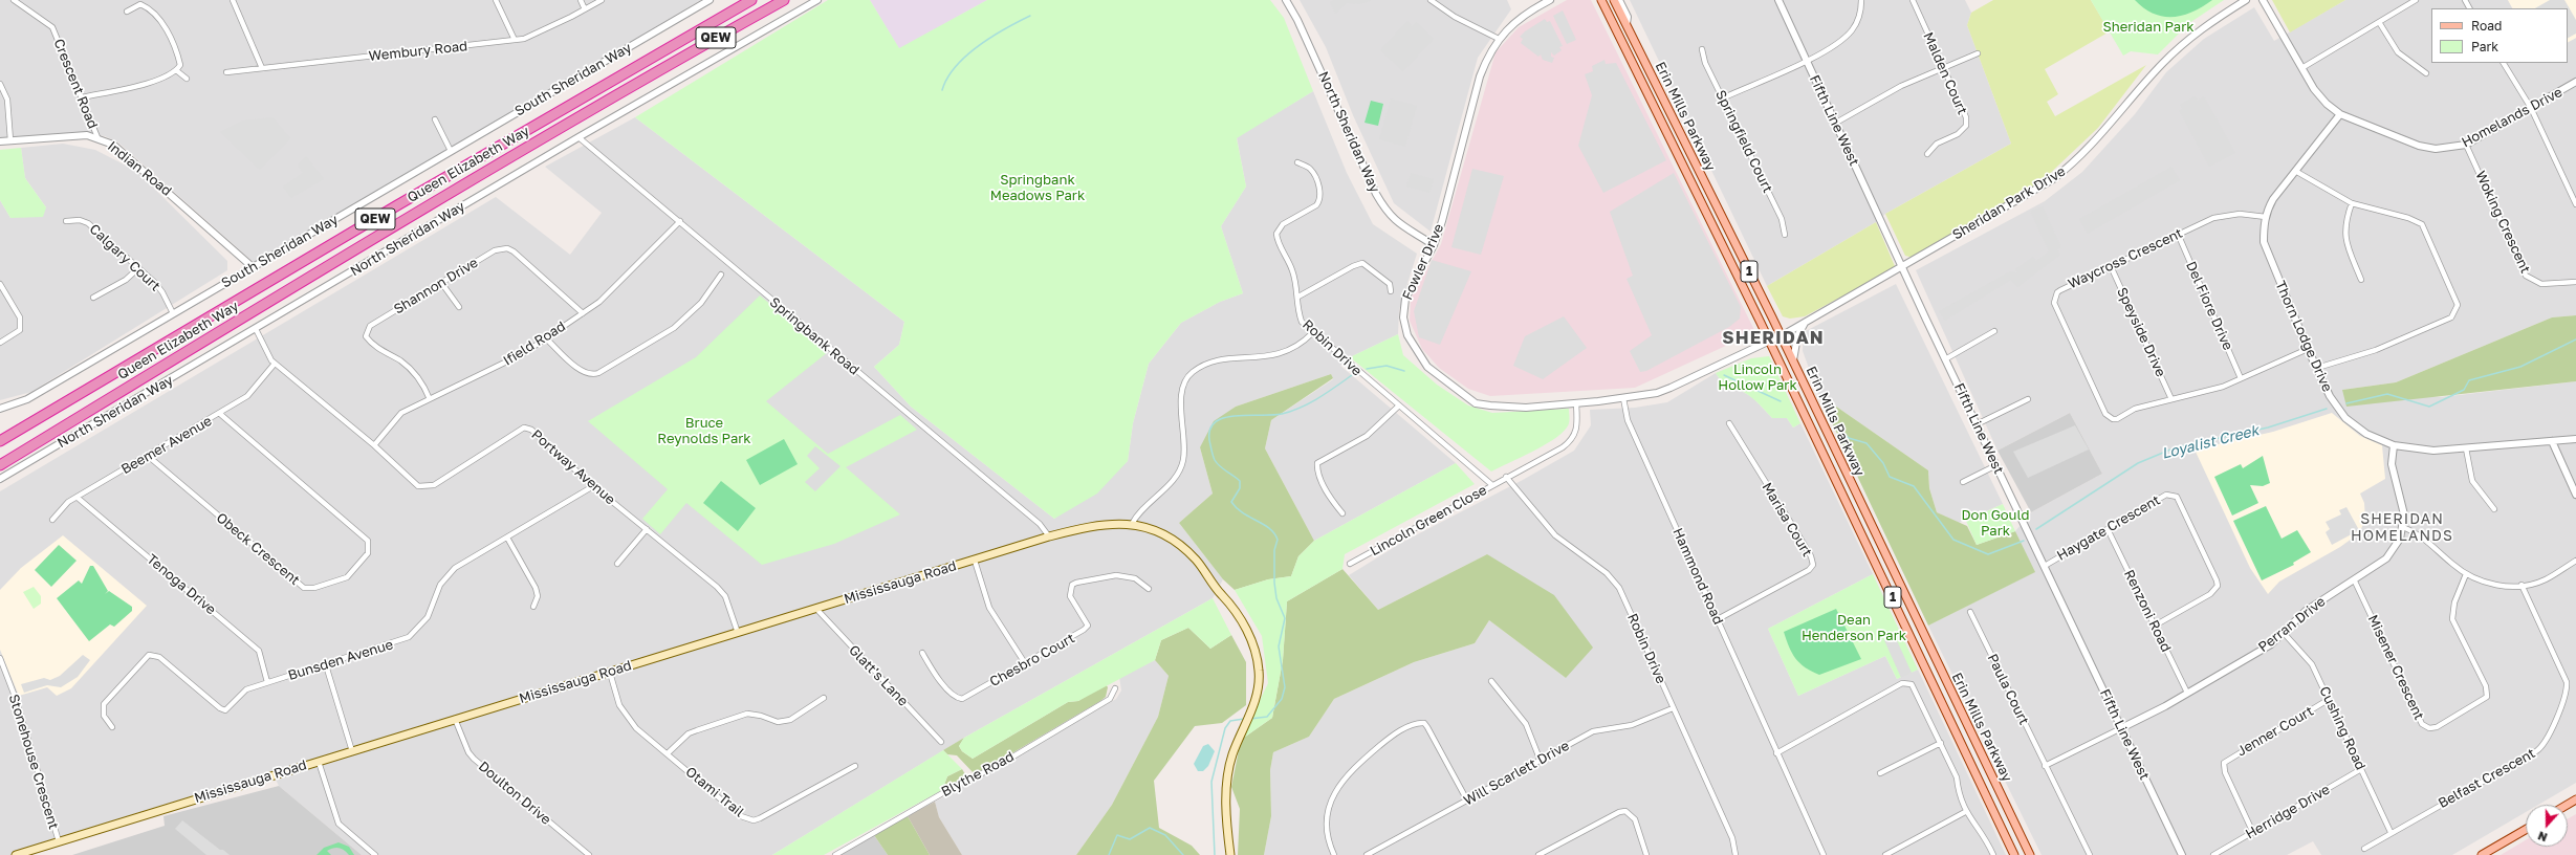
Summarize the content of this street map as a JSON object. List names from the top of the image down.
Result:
{
  "streets": {
    "highway": ["QEW", "Queen Elizabeth Way"],
    "main road": ["Erin Mills Parkway", "1", "Mississauga Road"],
    "street": [
      "Wembury Road",
      "Malden Court",
      "South Sheridan Way",
      "Crescent Road",
      "Homelands Drive",
      "Fifth Line West",
      "North Sheridan Way",
      "Springfield Court",
      "Indian Road",
      "Sheridan Park Drive",
      "Woking Crescent",
      "Calgary Court",
      "Waycross Crescent",
      "Fowler Drive",
      "Shannon Drive",
      "Del Fiore Drive",
      "Speyside Drive",
      "Springbank Road",
      "Thorn Lodge Drive",
      "Ifield Road",
      "Robin Drive",
      "Beemer Avenue",
      "Portway Avenue",
      "Marisa Court",
      "Lincoln Green Close",
      "Haygate Crescent",
      "Obeck Crescent",
      "Hammond Road",
      "Tenoga Drive",
      "Renzoni Road",
      "Perran Drive",
      "Bunsden Avenue",
      "Chesbro Court",
      "Misener Crescent",
      "Glatt's Lane",
      "Paula Court",
      "Cushing Road",
      "Jenner Court",
      "Stonehouse Crescent",
      "Will Scarlett Drive",
      "Blythe Road",
      "Belfast Crescent",
      "Otami Trail",
      "Doulton Drive",
      "Herridge Drive"
    ]
  },
  "crossings": [
    ["South Sheridan Way", "Indian Road"],
    ["South Sheridan Way", "Calgary Court"],
    ["Crescent Road", "Indian Road"],
    ["Erin Mills Parkway", "Sheridan Park Drive"],
    ["Homelands Drive", "Woking Crescent"],
    ["Homelands Drive", "Thorn Lodge Drive"],
    ["Fifth Line West", "Sheridan Park Drive"],
    ["Fifth Line West", "Haygate Crescent"],
    ["Fifth Line West", "Perran Drive"],
    ["North Sheridan Way", "Fowler Drive"],
    ["North Sheridan Way", "Springbank Road"],
    ["North Sheridan Way", "Portway Avenue"],
    ["Sheridan Park Drive", "Fowler Drive"],
    ["Sheridan Park Drive", "Hammond Road"],
    ["Waycross Crescent", "Del Fiore Drive"],
    ["Waycross Crescent", "Speyside Drive"],
    ["Waycross Crescent", "Thorn Lodge Drive"],
    ["Fowler Drive", "Lincoln Green Close"],
    ["Fowler Drive", "Hammond Road"],
    ["Shannon Drive", "Ifield Road"],
    ["Springbank Road", "Ifield Road"],
    ["Springbank Road", "Mississauga Road"],
    ["Thorn Lodge Drive", "Perran Drive"],
    ["Ifield Road", "Portway Avenue"],
    ["Robin Drive", "Lincoln Green Close"],
    ["Robin Drive", "Will Scarlett Drive"],
    ["Beemer Avenue", "Portway Avenue"],
    ["Beemer Avenue", "Obeck Crescent"],
    ["Beemer Avenue", "Tenoga Drive"],
    ["Portway Avenue", "Mississauga Road"],
    ["Portway Avenue", "Bunsden Avenue"],
    ["Marisa Court", "Hammond Road"],
    ["Haygate Crescent", "Renzoni Road"],
    ["Mississauga Road", "Glatt's Lane"],
    ["Mississauga Road", "Stonehouse Crescent"],
    ["Mississauga Road", "Otami Trail"],
    ["Mississauga Road", "Doulton Drive"],
    ["Tenoga Drive", "Bunsden Avenue"],
    ["Renzoni Road", "Perran Drive"],
    ["Perran Drive", "Misener Crescent"],
    ["Perran Drive", "Paula Court"],
    ["Perran Drive", "Cushing Road"],
    ["Cushing Road", "Jenner Court"],
    ["Cushing Road", "Belfast Crescent"],
    ["Cushing Road", "Herridge Drive"],
    ["Jenner Court", "Herridge Drive"]
  ],
  "districts": ["SHERIDAN", "SHERIDAN HOMELANDS"],
  "water": ["Loyalist Creek"],
  "parks": [
    "Sheridan Park",
    "Springbank Meadows Park",
    "Lincoln Hollow Park",
    "Bruce Reynolds Park",
    "Don Gould Park",
    "Dean Henderson Park"
  ],
  "legend": ["Road", "Park"],
  "north": "bottom"
}
